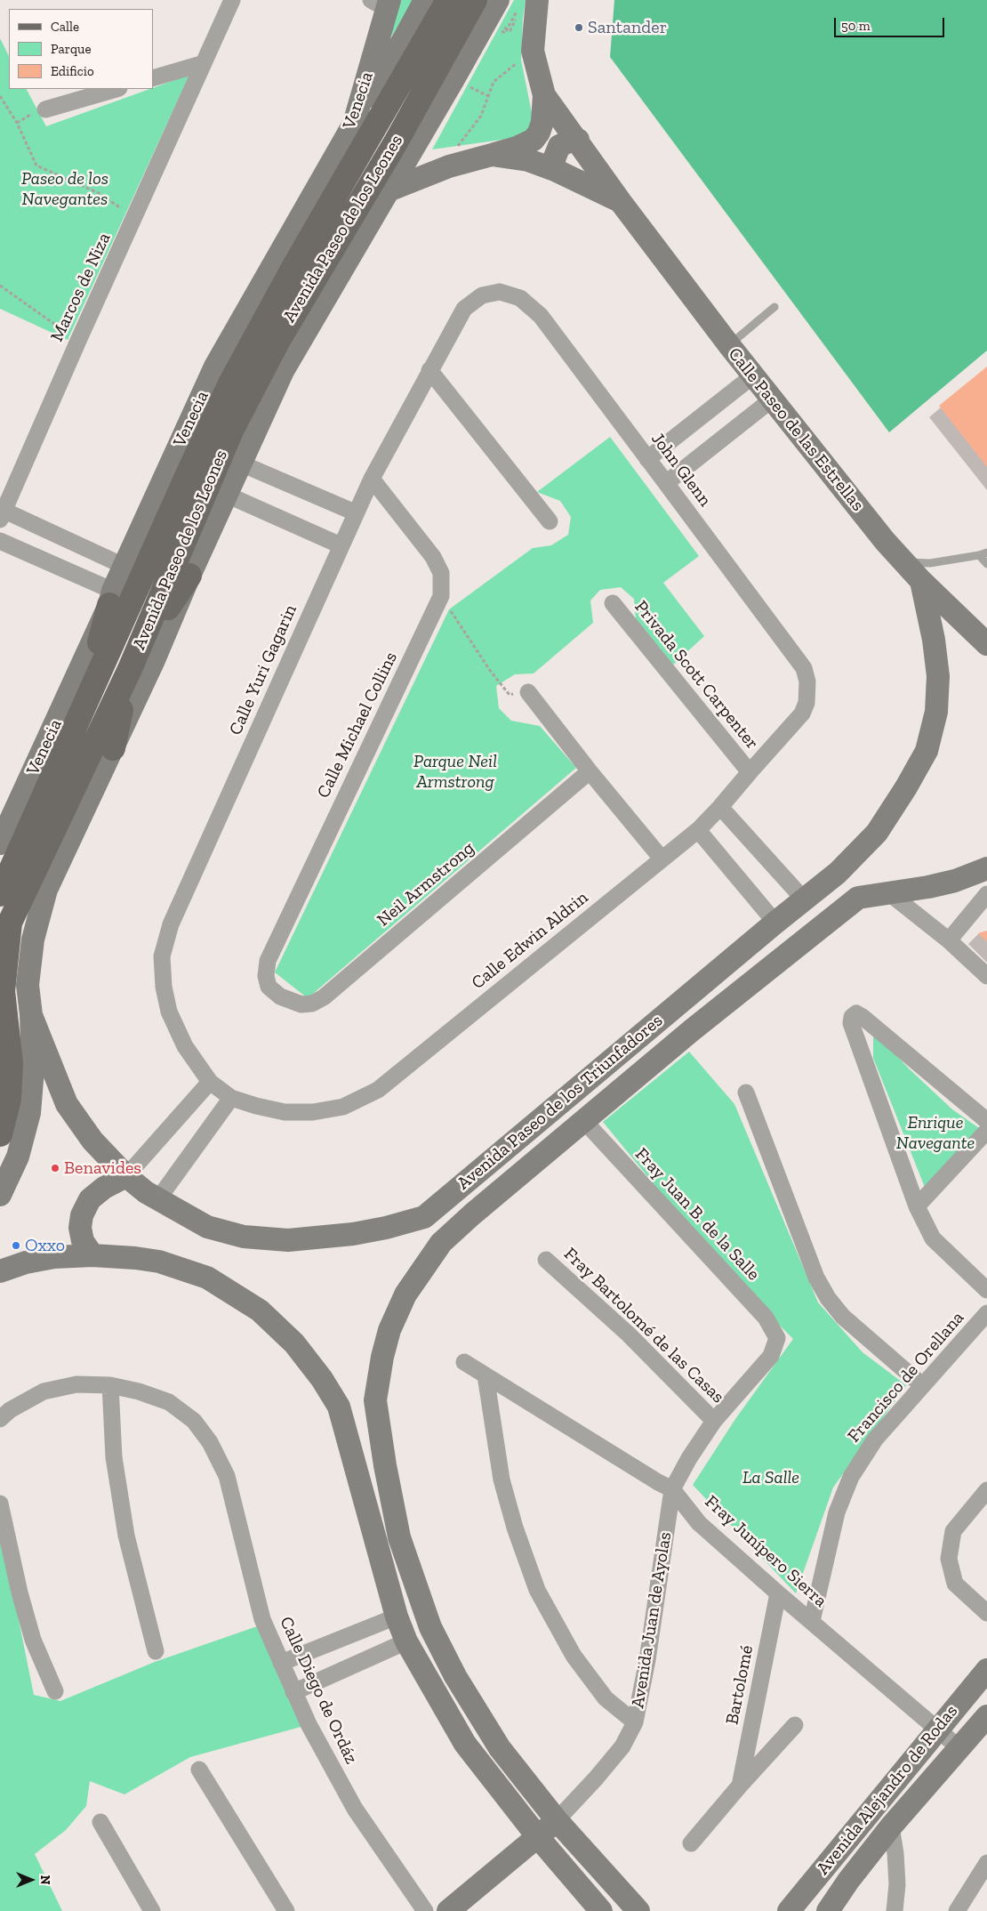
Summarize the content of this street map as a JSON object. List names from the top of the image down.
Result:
{
  "streets": {
    "main road": ["Avenida Paseo de los Leones"],
    "street": [
      "Venecia",
      "Marcos de Niza",
      "Calle Paseo de las Estrellas",
      "John Glenn",
      "Calle Yuri Gagarin",
      "Privada Scott Carpenter",
      "Calle Michael Collins",
      "Neil Armstrong",
      "Calle Edwin Aldrin",
      "Avenida Paseo de los Triunfadores",
      "Fray Juan B. de la Salle",
      "Fray Bartolomé de las Casas",
      "Francisco de Orellana",
      "Fray Junípero Sierra",
      "Avenida Juan de Ayolas",
      "Bartolomé",
      "Calle Diego de Ordáz",
      "Avenida Alejandro de Rodas"
    ]
  },
  "crossings": [
    ["Calle Paseo de las Estrellas", "Avenida Paseo de los Triunfadores"],
    ["John Glenn", "Calle Yuri Gagarin"],
    ["John Glenn", "Calle Edwin Aldrin"],
    ["Calle Yuri Gagarin", "Calle Michael Collins"],
    ["Calle Yuri Gagarin", "Calle Edwin Aldrin"],
    ["Privada Scott Carpenter", "Calle Edwin Aldrin"],
    ["Calle Michael Collins", "Neil Armstrong"],
    ["Avenida Paseo de los Triunfadores", "Fray Juan B. de la Salle"],
    ["Avenida Paseo de los Triunfadores", "Avenida Juan de Ayolas"],
    ["Fray Juan B. de la Salle", "Avenida Juan de Ayolas"],
    ["Fray Bartolomé de las Casas", "Avenida Juan de Ayolas"],
    ["Francisco de Orellana", "Fray Junípero Sierra"],
    ["Fray Junípero Sierra", "Avenida Juan de Ayolas"],
    ["Fray Junípero Sierra", "Bartolomé"],
    ["Fray Junípero Sierra", "Avenida Alejandro de Rodas"]
  ],
  "parks": [
    "Paseo de los Navegantes",
    "Parque Neil Armstrong",
    "Enrique Navegante",
    "La Salle"
  ],
  "places": ["Santander", "Benavides", "Oxxo"],
  "legend": ["Calle", "Parque", "Edificio"],
  "scale_bar": "50 m",
  "north": "right"
}
